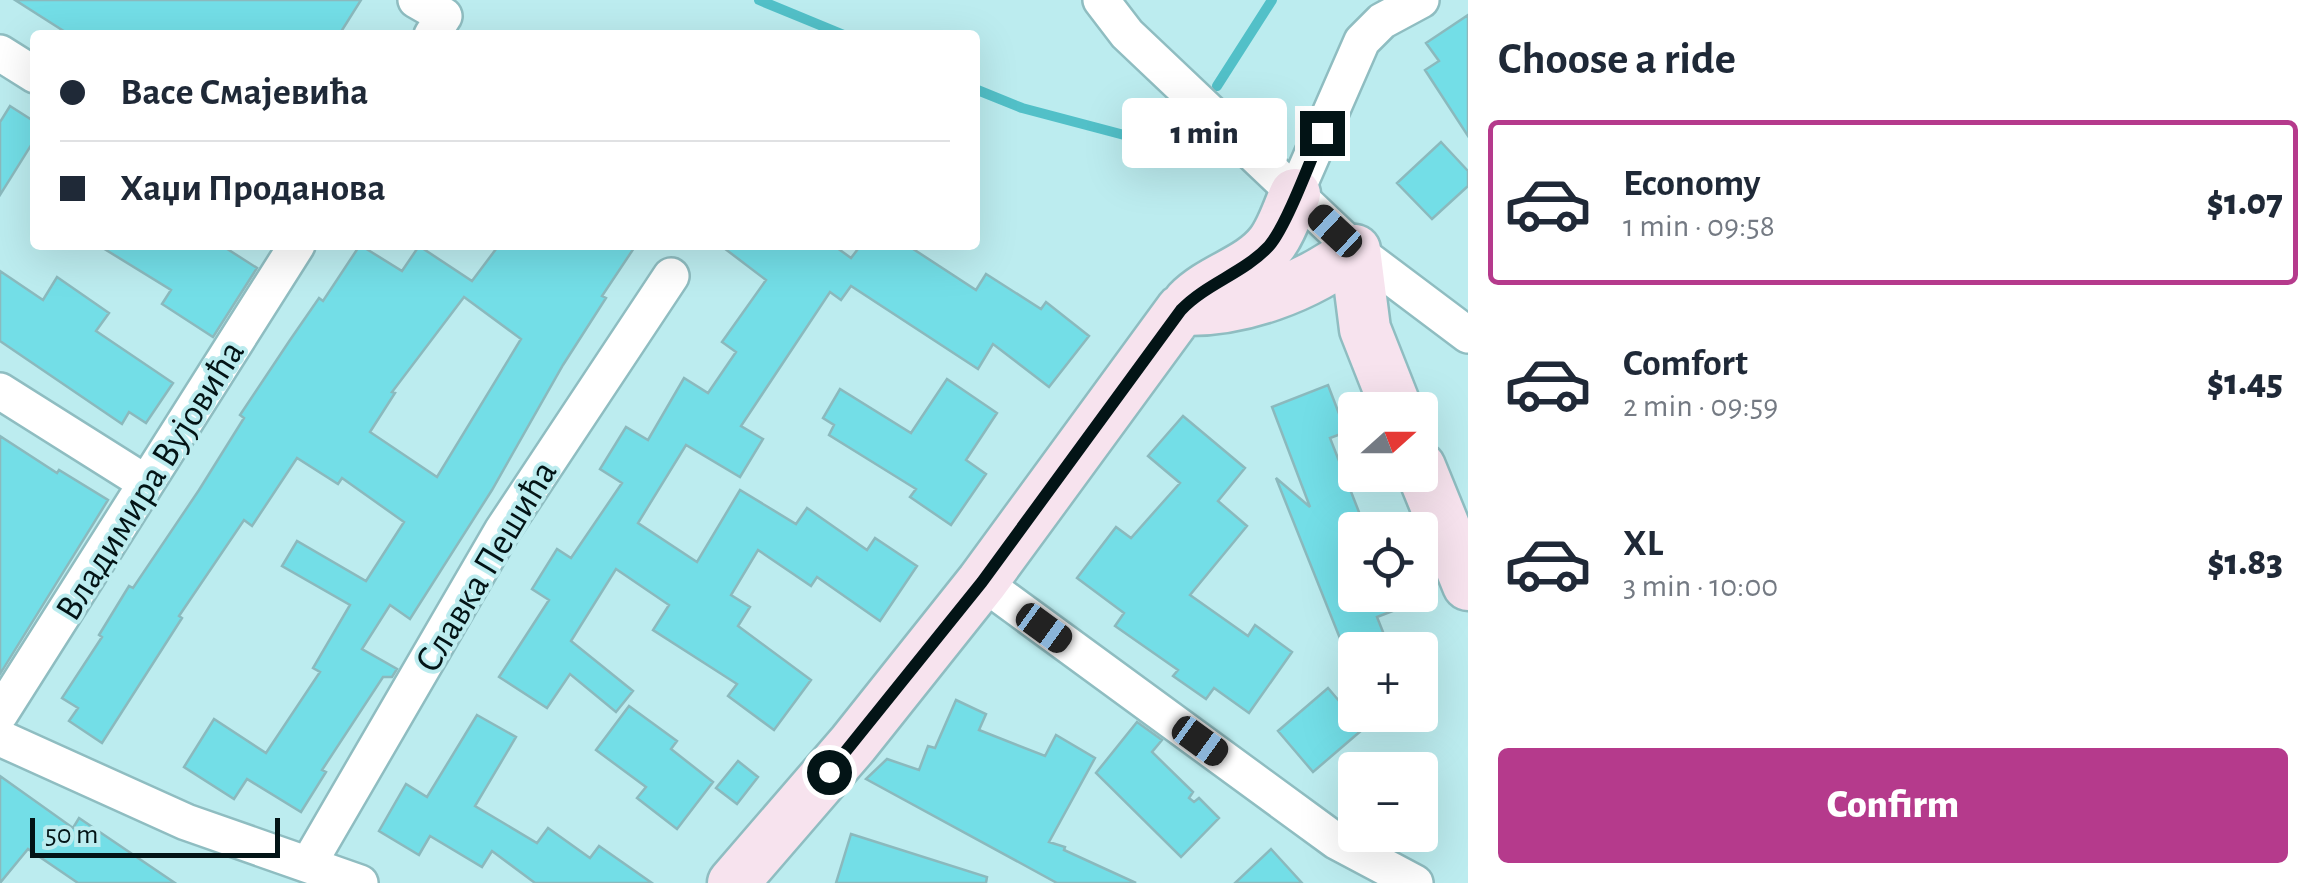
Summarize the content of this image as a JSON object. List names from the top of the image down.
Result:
{
  "streets": {
    "street": ["Владимира Вујовића", "Славка Пешића"]
  },
  "scale_bar": "50 m",
  "north": "right",
  "page": {
    "heading": "Choose a ride",
    "banner": ["Васе Смајевића", "Хаџи Проданова"],
    "bubble": "1 min",
    "list": [
      {
        "name": "Economy",
        "note": "1 min · 09:58",
        "value": "$1.07"
      },
      {
        "name": "Comfort",
        "note": "2 min · 09:59",
        "value": "$1.45"
      },
      {
        "name": "XL",
        "note": "3 min · 10:00",
        "value": "$1.83"
      }
    ],
    "map_buttons": ["+", "−"],
    "buttons": "Confirm",
    "scale": "50 m"
  }
}
